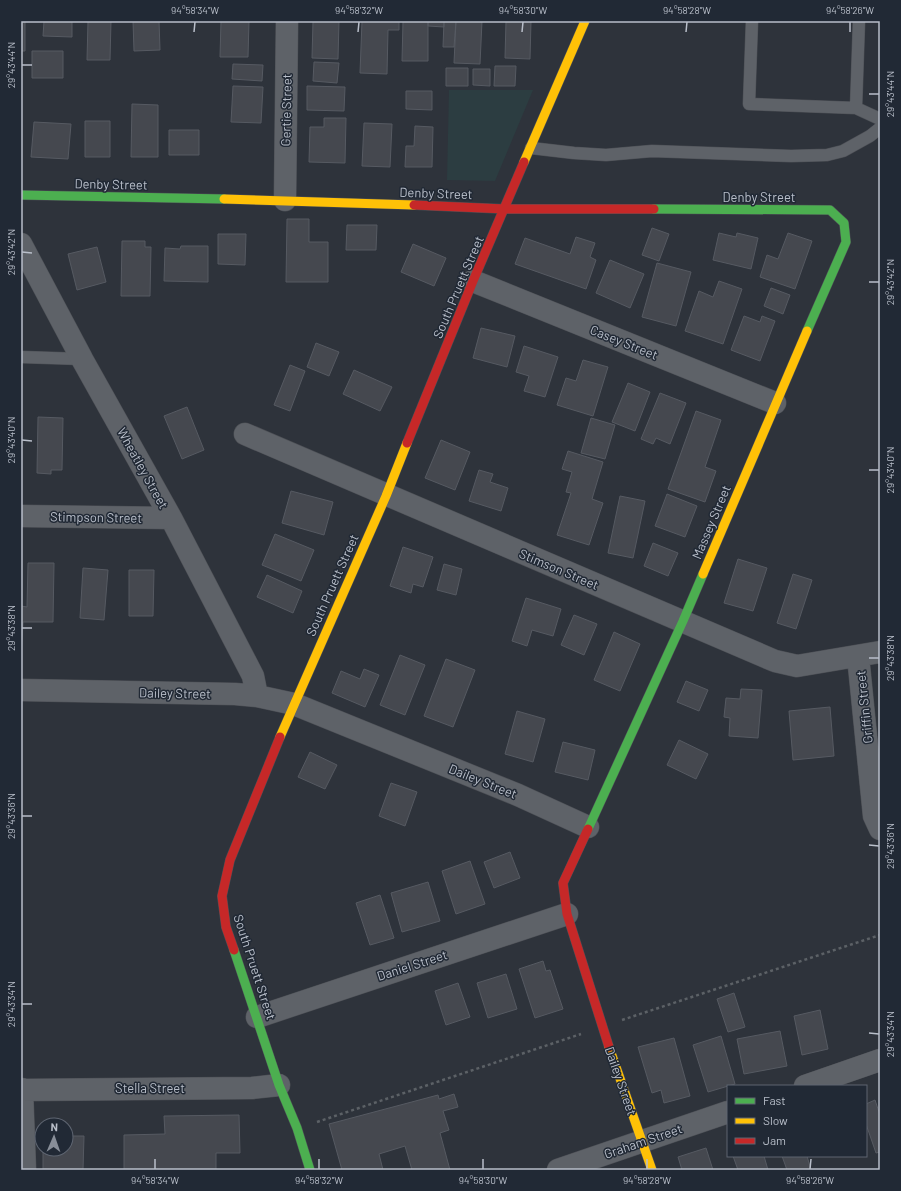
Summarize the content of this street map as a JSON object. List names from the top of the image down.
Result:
{
  "streets": {
    "street": [
      "Gertie Street",
      "Denby Street",
      "South Pruett Street",
      "Casey Street",
      "Wheatley Street",
      "Stimpson Street",
      "Massey Street",
      "Stimson Street",
      "Dailey Street",
      "Griffin Street",
      "Daniel Street",
      "Stella Street",
      "Graham Street"
    ]
  },
  "crossings": [
    ["Gertie Street", "Denby Street"],
    ["Denby Street", "South Pruett Street"],
    ["Denby Street", "Massey Street"],
    ["South Pruett Street", "Casey Street"],
    ["South Pruett Street", "Stimson Street"],
    ["South Pruett Street", "Dailey Street"],
    ["South Pruett Street", "Daniel Street"],
    ["South Pruett Street", "Stella Street"],
    ["Casey Street", "Massey Street"],
    ["Wheatley Street", "Stimpson Street"],
    ["Wheatley Street", "Dailey Street"],
    ["Massey Street", "Stimson Street"],
    ["Massey Street", "Dailey Street"],
    ["Stimson Street", "Griffin Street"],
    ["Dailey Street", "Daniel Street"],
    ["Dailey Street", "Graham Street"]
  ],
  "legend": ["Fast", "Slow", "Jam"],
  "north": "top",
  "coordinates": [
    "94°58'34\"W",
    "94°58'32\"W",
    "94°58'30\"W",
    "94°58'28\"W",
    "94°58'26\"W",
    "29°43'44\"N",
    "29°43'42\"N",
    "29°43'40\"N",
    "29°43'38\"N",
    "29°43'36\"N",
    "29°43'34\"N"
  ]
}
